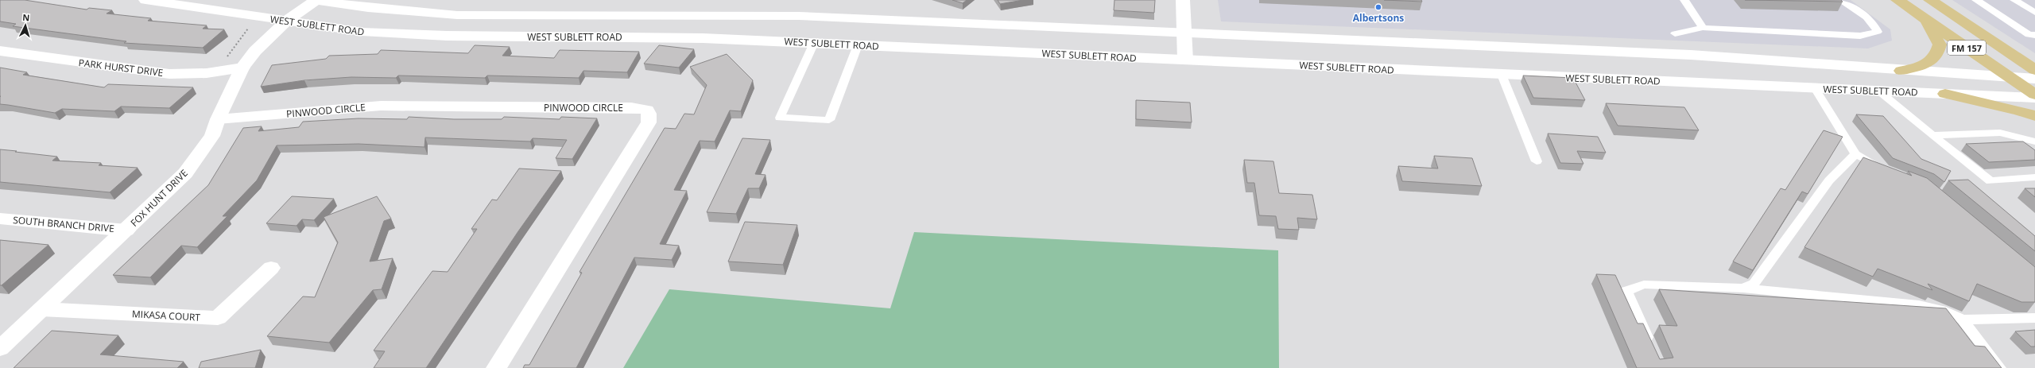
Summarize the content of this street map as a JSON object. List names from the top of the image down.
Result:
{
  "streets": {
    "main road": [
      "WEST SUBLETT ROAD",
      "FM 157",
      "PARK HURST DRIVE",
      "PINWOOD CIRCLE",
      "FOX HUNT DRIVE",
      "SOUTH BRANCH DRIVE",
      "MIKASA COURT"
    ]
  },
  "crossings": [
    ["WEST SUBLETT ROAD", "FOX HUNT DRIVE"],
    ["PARK HURST DRIVE", "FOX HUNT DRIVE"],
    ["PINWOOD CIRCLE", "FOX HUNT DRIVE"],
    ["FOX HUNT DRIVE", "SOUTH BRANCH DRIVE"],
    ["FOX HUNT DRIVE", "MIKASA COURT"]
  ],
  "places": ["Albertsons"],
  "north": "top"
}
